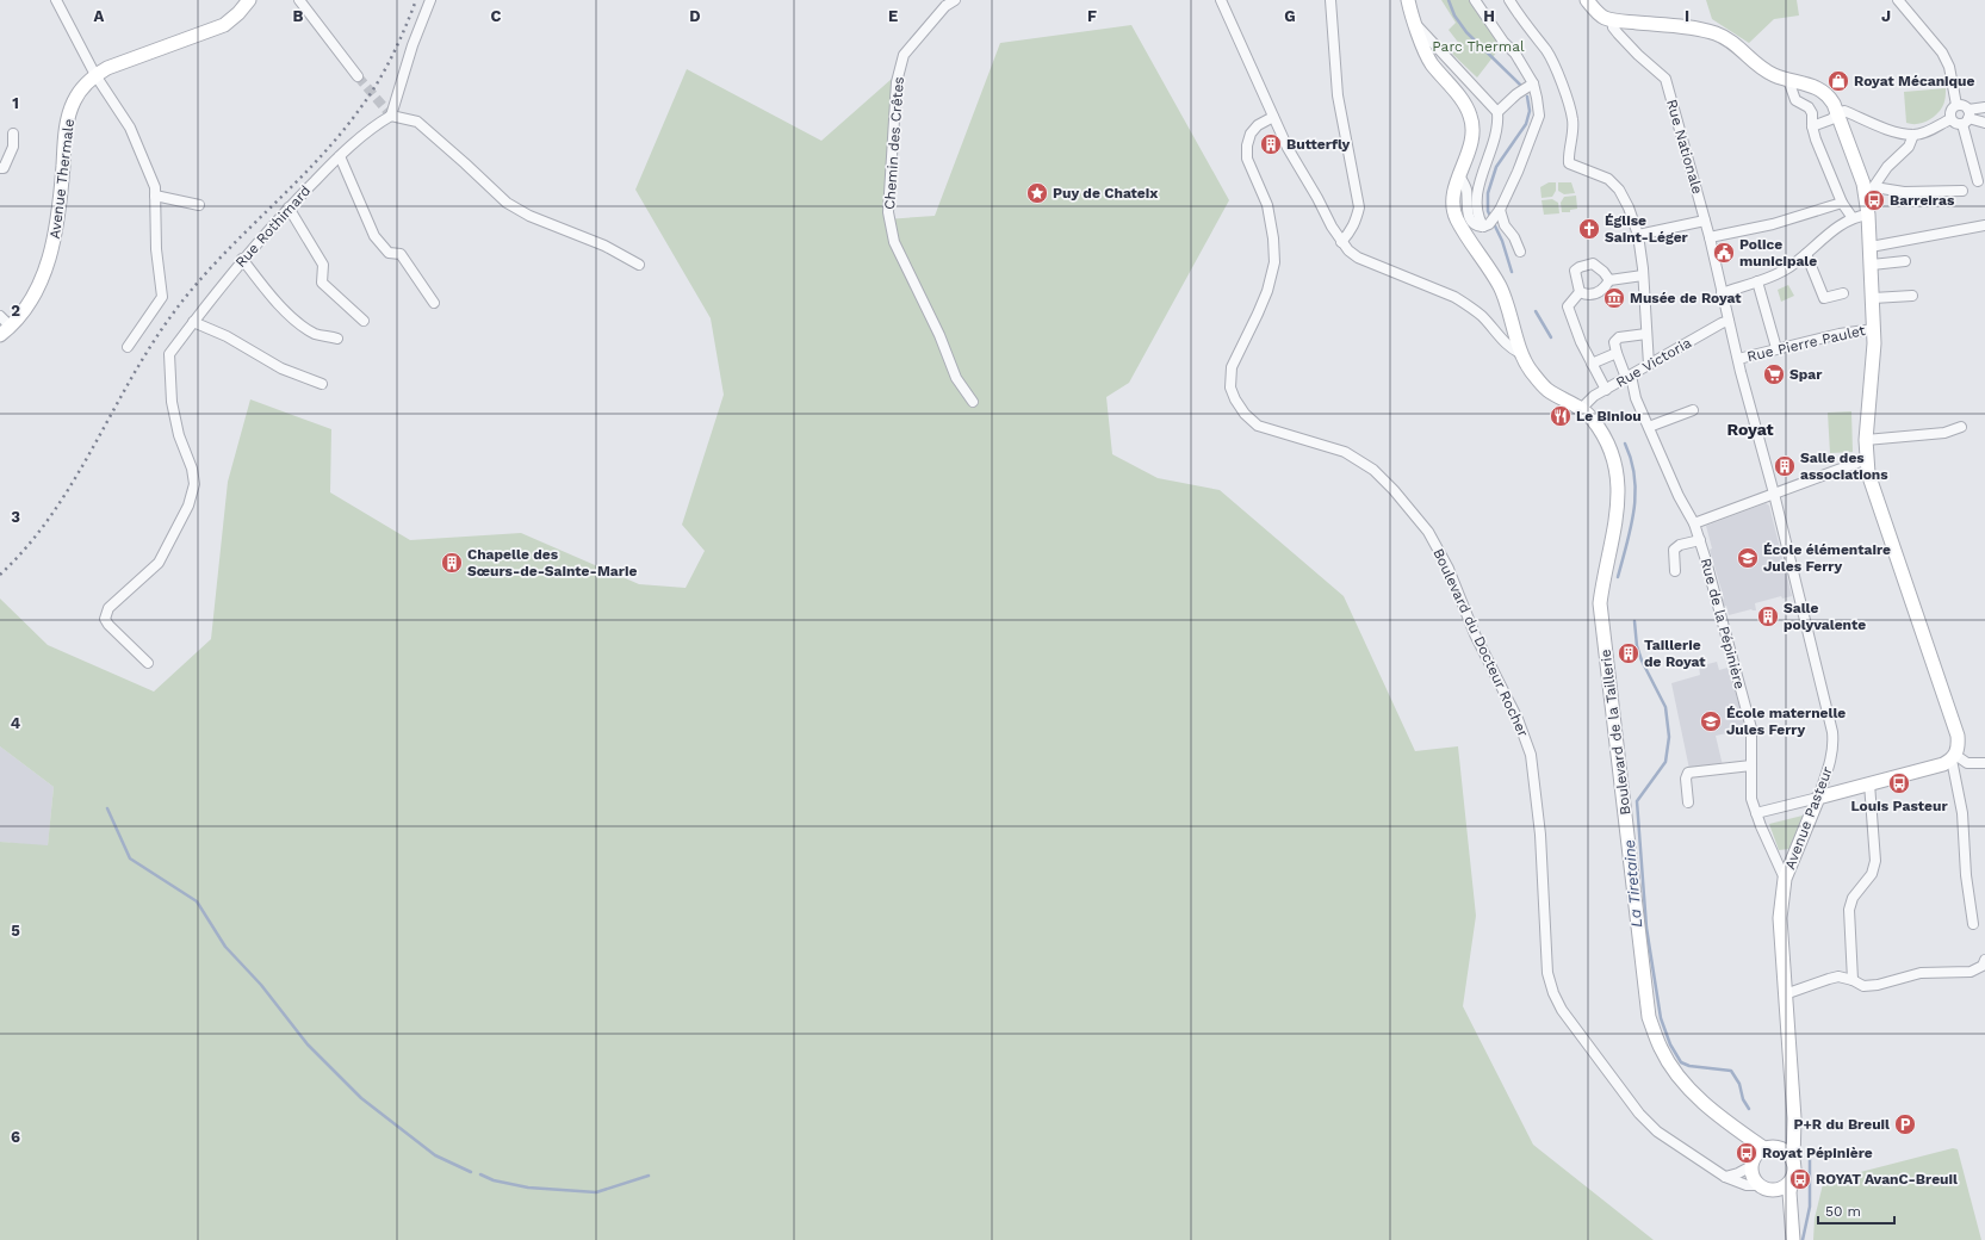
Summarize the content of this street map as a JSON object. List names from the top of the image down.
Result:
{
  "streets": {
    "main road": ["Avenue Thermale", "Boulevard de la Taillerie", "Avenue Pasteur"],
    "street": [
      "Chemin des Crêtes",
      "Rue Nationale",
      "Rue Rothimard",
      "Rue Pierre Paulet",
      "Rue Victoria",
      "Rue de la Pépinière",
      "Boulevard du Docteur Rocher"
    ]
  },
  "crossings": [
    ["Rue Nationale", "Rue Victoria"],
    ["Rue Nationale", "Avenue Pasteur"],
    ["Rue Pierre Paulet", "Avenue Pasteur"],
    ["Rue Victoria", "Rue de la Pépinière"],
    ["Rue Victoria", "Boulevard de la Taillerie"],
    ["Rue Victoria", "Avenue Pasteur"],
    ["Rue de la Pépinière", "Avenue Pasteur"],
    ["Boulevard du Docteur Rocher", "Boulevard de la Taillerie"],
    ["Boulevard du Docteur Rocher", "Avenue Pasteur"],
    ["Boulevard de la Taillerie", "Avenue Pasteur"]
  ],
  "districts": ["Royat"],
  "water": ["La Tiretaine"],
  "parks": ["Parc Thermal"],
  "places": {
    "shop": ["Royat Mécanique"],
    "building": [
      "Butterfly",
      "Salle des associations",
      "Chapelle des Sœurs-de-Sainte-Marie",
      "Salle polyvalente",
      "Taillerie de Royat"
    ],
    "place": ["Puy de Chateix"],
    "bus stop": [
      "Barreiras",
      "Louis Pasteur",
      "Royat Pépinière",
      "ROYAT AvanC-Breuil"
    ],
    "church": ["Église Saint-Léger"],
    "public building": ["Police municipale"],
    "museum": ["Musée de Royat"],
    "supermarket": ["Spar"],
    "restaurant": ["Le Biniou"],
    "school or university": ["École élémentaire Jules Ferry", "École maternelle Jules Ferry"],
    "parking": ["P+R du Breuil"]
  },
  "scale_bar": "50 m",
  "grid": {
    "columns": [
      "A",
      "B",
      "C",
      "D",
      "E",
      "F",
      "G",
      "H",
      "I",
      "J"
    ],
    "rows": [
      "1",
      "2",
      "3",
      "4",
      "5",
      "6"
    ]
  }
}
